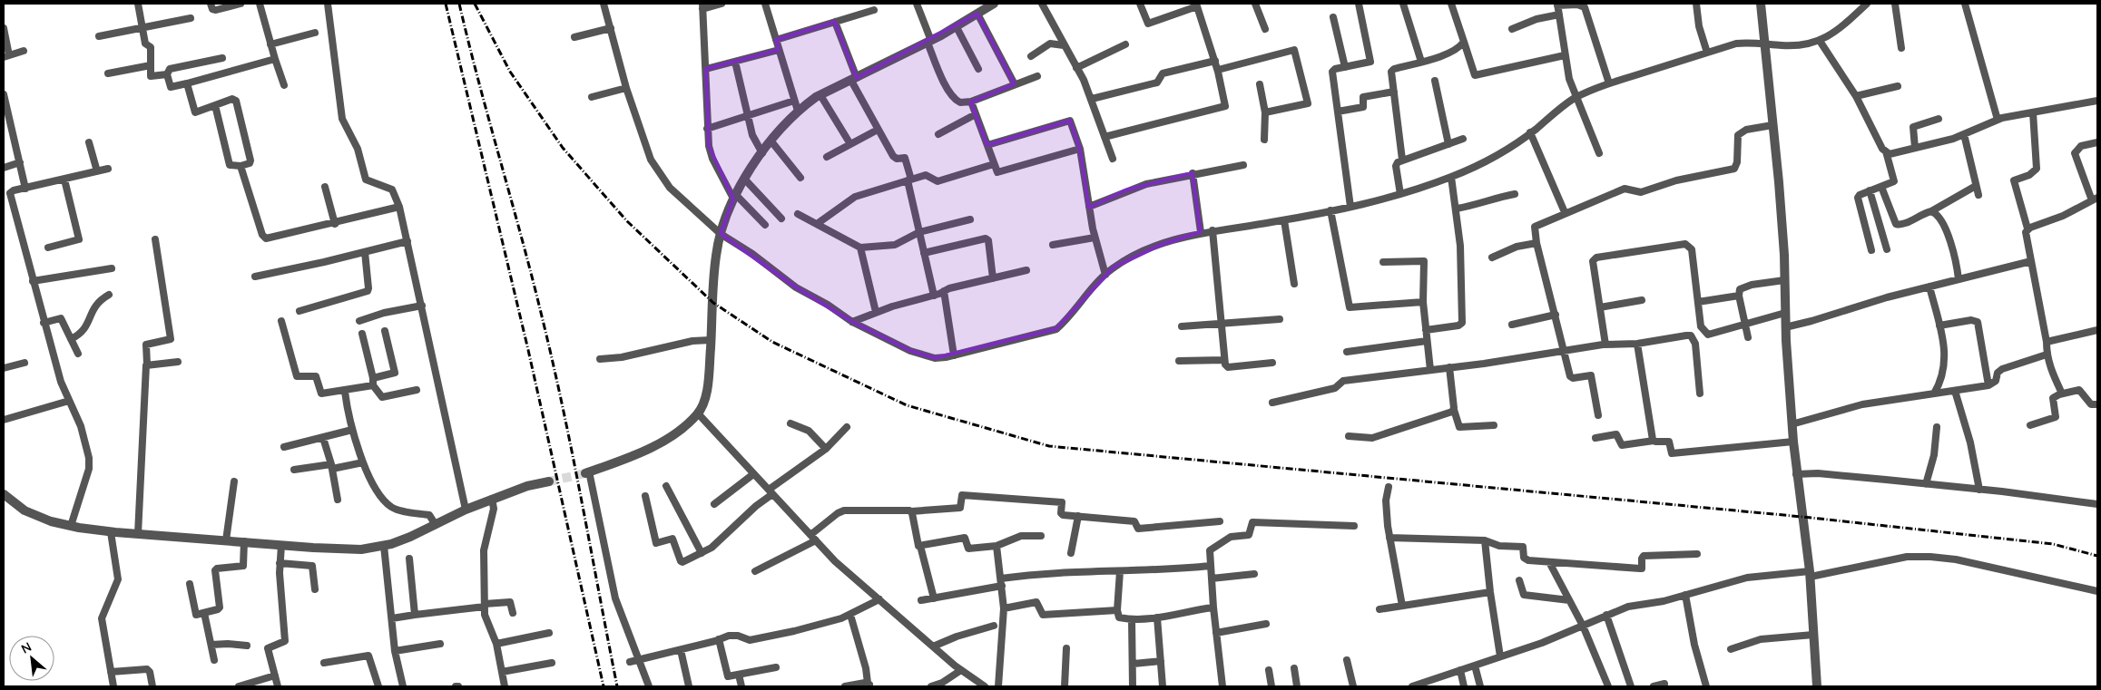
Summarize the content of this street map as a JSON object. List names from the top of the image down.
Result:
{
  "north": "top left"
}
